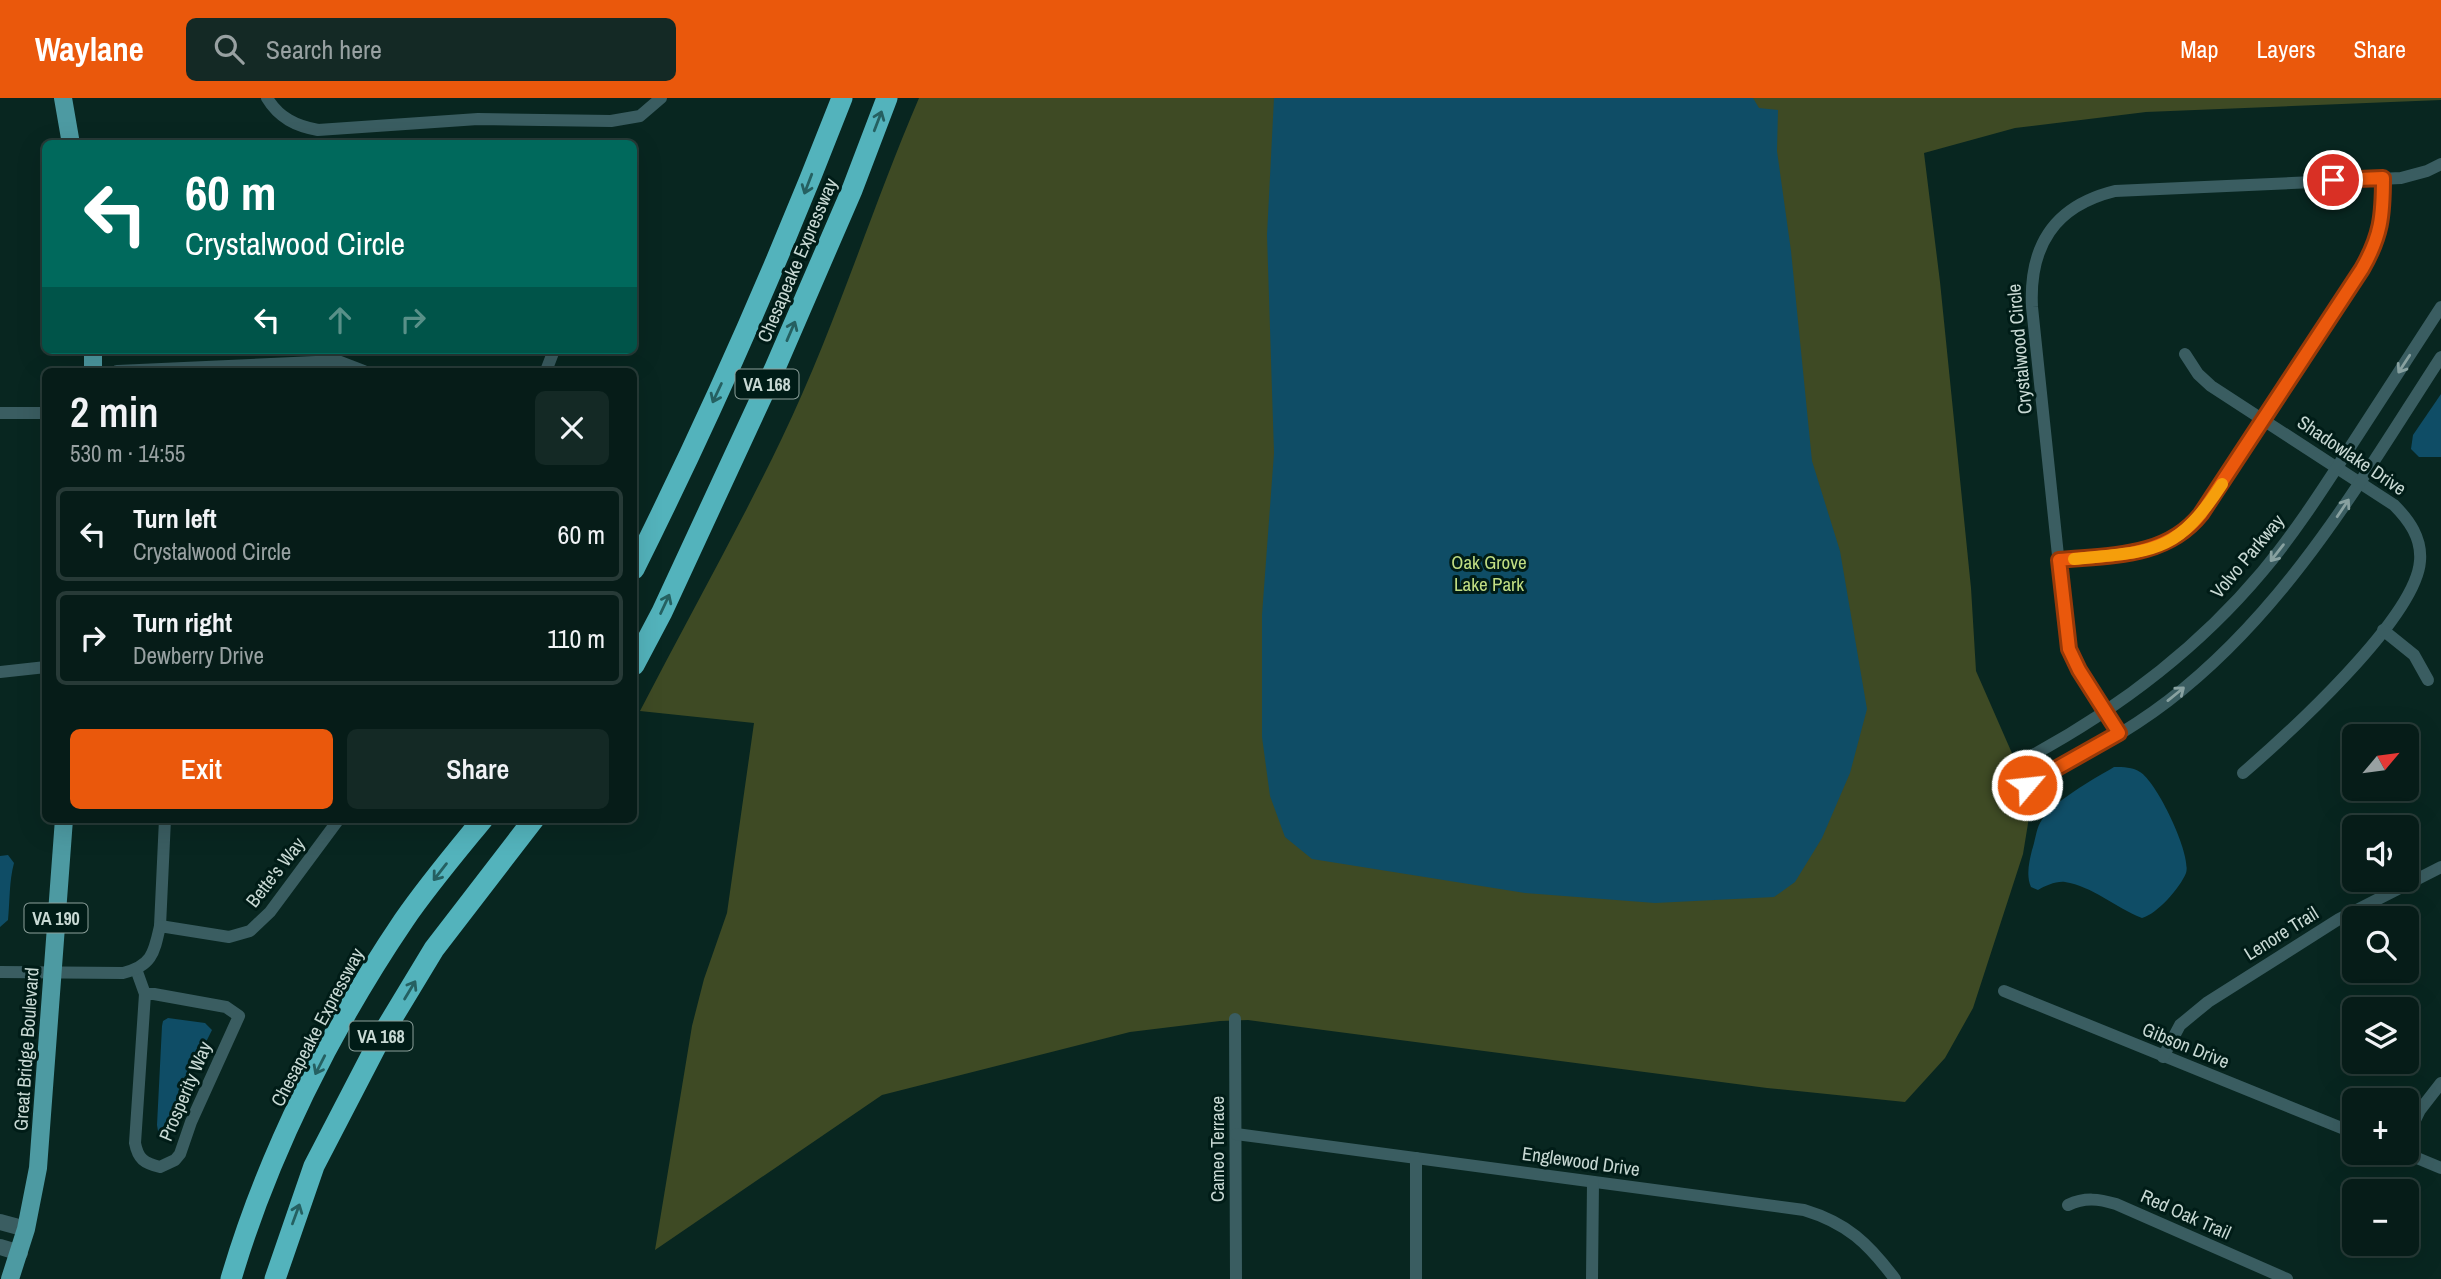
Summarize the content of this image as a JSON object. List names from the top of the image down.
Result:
{
  "streets": {
    "highway": ["Chesapeake Expressway", "VA 168"],
    "main road": ["VA 190", "Great Bridge Boulevard"],
    "street": [
      "Crystalwood Circle",
      "Shadowlake Drive",
      "Volvo Parkway",
      "Bette's Way",
      "Lenore Trail",
      "Gibson Drive",
      "Prosperity Way",
      "Cameo Terrace",
      "Englewood Drive",
      "Red Oak Trail"
    ]
  },
  "crossings": [
    ["Crystalwood Circle", "Volvo Parkway"],
    ["Shadowlake Drive", "Volvo Parkway"],
    ["Lenore Trail", "Gibson Drive"],
    ["Cameo Terrace", "Englewood Drive"]
  ],
  "parks": ["Oak Grove Lake Park"],
  "north": "top right",
  "page": {
    "header": "Waylane",
    "search": "Search here",
    "nav": ["Map", "Layers", "Share"],
    "turn": ["60 m", "Crystalwood Circle"],
    "heading": ["2 min", "530 m · 14:55"],
    "list": [
      {
        "name": "Turn left",
        "note": "Crystalwood Circle",
        "value": "60 m"
      },
      {
        "name": "Turn right",
        "note": "Dewberry Drive",
        "value": "110 m"
      }
    ],
    "buttons": ["Exit", "Share"],
    "map_buttons": ["+", "−"]
  }
}
